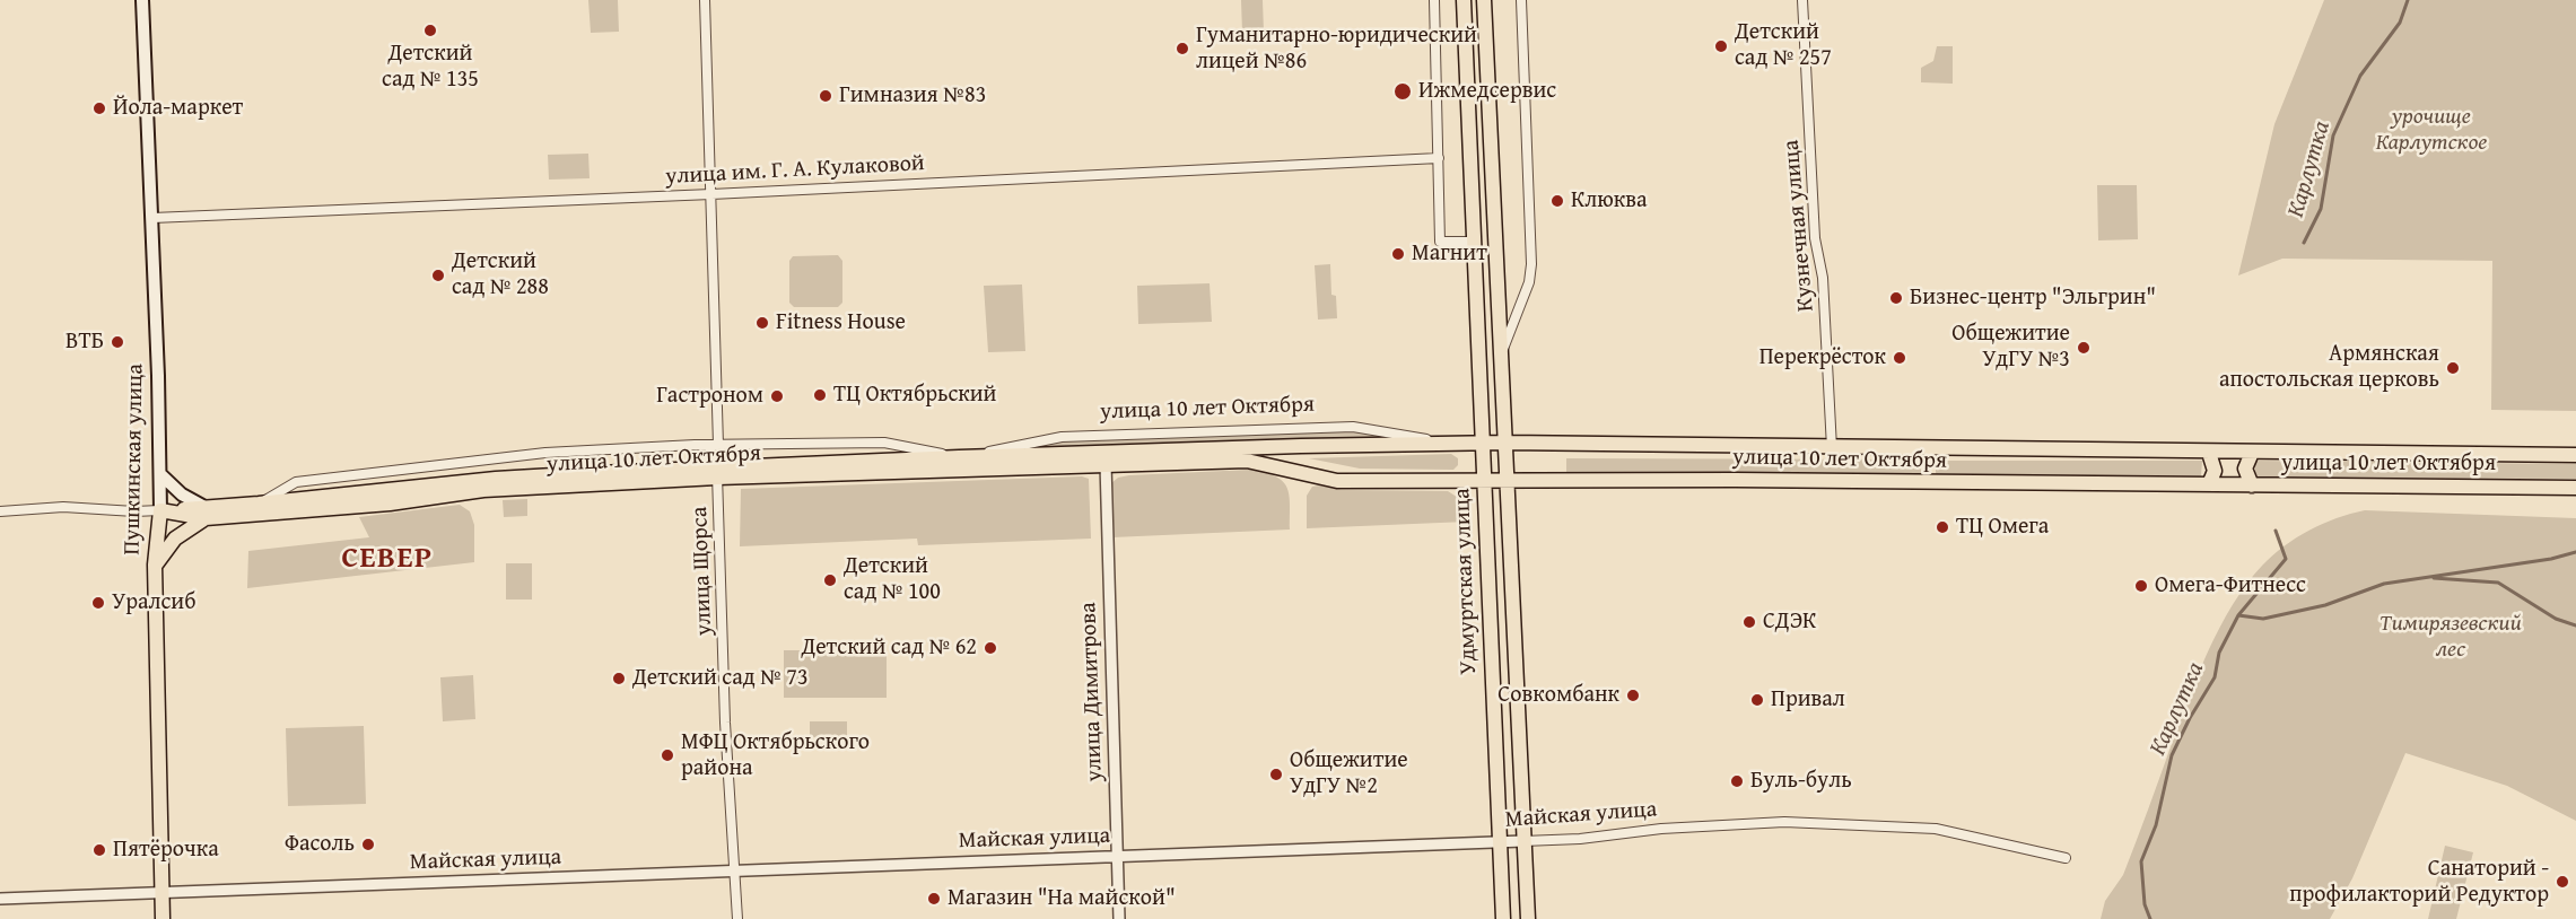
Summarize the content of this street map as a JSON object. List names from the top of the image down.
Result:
{
  "streets": {
    "main road": ["улица 10 лет Октября", "Пушкинская улица", "Удмуртская улица"],
    "street": [
      "улица им. Г. А. Кулаковой",
      "Кузнечная улица",
      "улица Щорса",
      "улица Димитрова",
      "Майская улица"
    ]
  },
  "crossings": [
    ["улица им. Г. А. Кулаковой", "Пушкинская улица"],
    ["Кузнечная улица", "улица 10 лет Октября"],
    ["улица 10 лет Октября", "улица Щорса"],
    ["улица 10 лет Октября", "Удмуртская улица"],
    ["улица 10 лет Октября", "улица Димитрова"],
    ["Пушкинская улица", "Майская улица"],
    ["улица Щорса", "Майская улица"],
    ["Удмуртская улица", "Майская улица"],
    ["улица Димитрова", "Майская улица"]
  ],
  "districts": ["СЕВЕР"],
  "water": ["Карлутка"],
  "parks": ["урочище Карлутское", "Тимирязевский лес"],
  "places": [
    "Детский сад № 135",
    "Детский сад № 257",
    "Гуманитарно-юридический лицей №86",
    "Ижмедсервис",
    "Гимназия №83",
    "Йола-маркет",
    "Клюква",
    "Магнит",
    "Детский сад № 288",
    "Бизнес-центр \"Эльгрин\"",
    "Fitness House",
    "ВТБ",
    "Общежитие УдГУ №3",
    "Перекрёсток",
    "Армянская апостольская церковь",
    "ТЦ Октябрьский",
    "Гастроном",
    "ТЦ Омега",
    "Детский сад № 100",
    "Омега-Фитнесс",
    "Уралсиб",
    "СДЭК",
    "Детский сад № 62",
    "Детский сад № 73",
    "Совкомбанк",
    "Привал",
    "МФЦ Октябрьского района",
    "Общежитие УдГУ №2",
    "Буль-буль",
    "Фасоль",
    "Пятёрочка",
    "Санаторий - профилакторий Редуктор",
    "Магазин \"На майской\""
  ]
}
